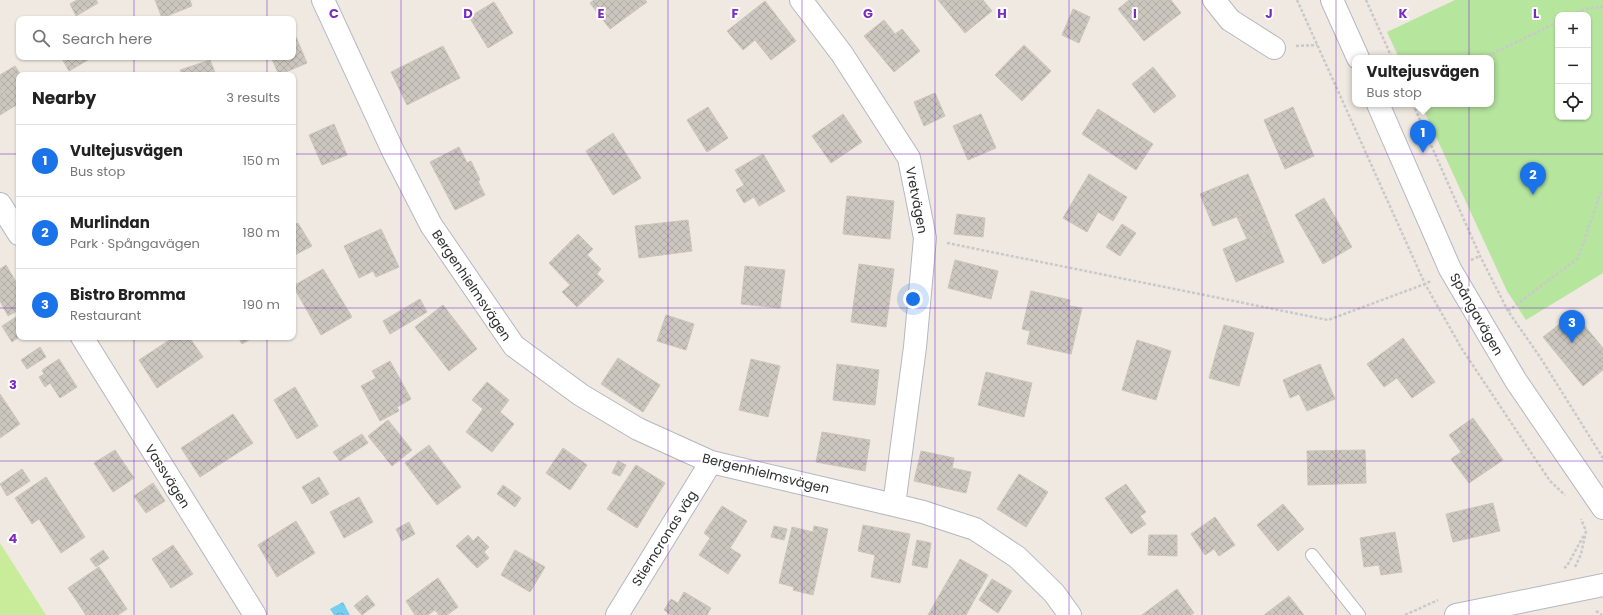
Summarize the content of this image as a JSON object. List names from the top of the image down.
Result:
{
  "streets": {
    "street": [
      "Vretvägen",
      "Bergenhielmsvägen",
      "Spångavägen",
      "Vassvägen",
      "Stierncronas väg"
    ]
  },
  "crossings": [
    ["Vretvägen", "Bergenhielmsvägen"],
    ["Bergenhielmsvägen", "Stierncronas väg"]
  ],
  "page": {
    "map_buttons": ["+", "−"],
    "search": "Search here",
    "popup": ["Vultejusvägen", "Bus stop"],
    "heading": ["Nearby", "3 results"],
    "pins": ["1", "2", "3"],
    "list": [
      {
        "mark": "1",
        "name": "Vultejusvägen",
        "note": "Bus stop",
        "value": "150 m"
      },
      {
        "mark": "2",
        "name": "Murlindan",
        "note": "Park · Spångavägen",
        "value": "180 m"
      },
      {
        "mark": "3",
        "name": "Bistro Bromma",
        "note": "Restaurant",
        "value": "190 m"
      }
    ]
  },
  "grid": {
    "columns": [
      "C",
      "D",
      "E",
      "F",
      "G",
      "H",
      "I",
      "J",
      "K",
      "L"
    ],
    "rows": ["3", "4"]
  }
}
